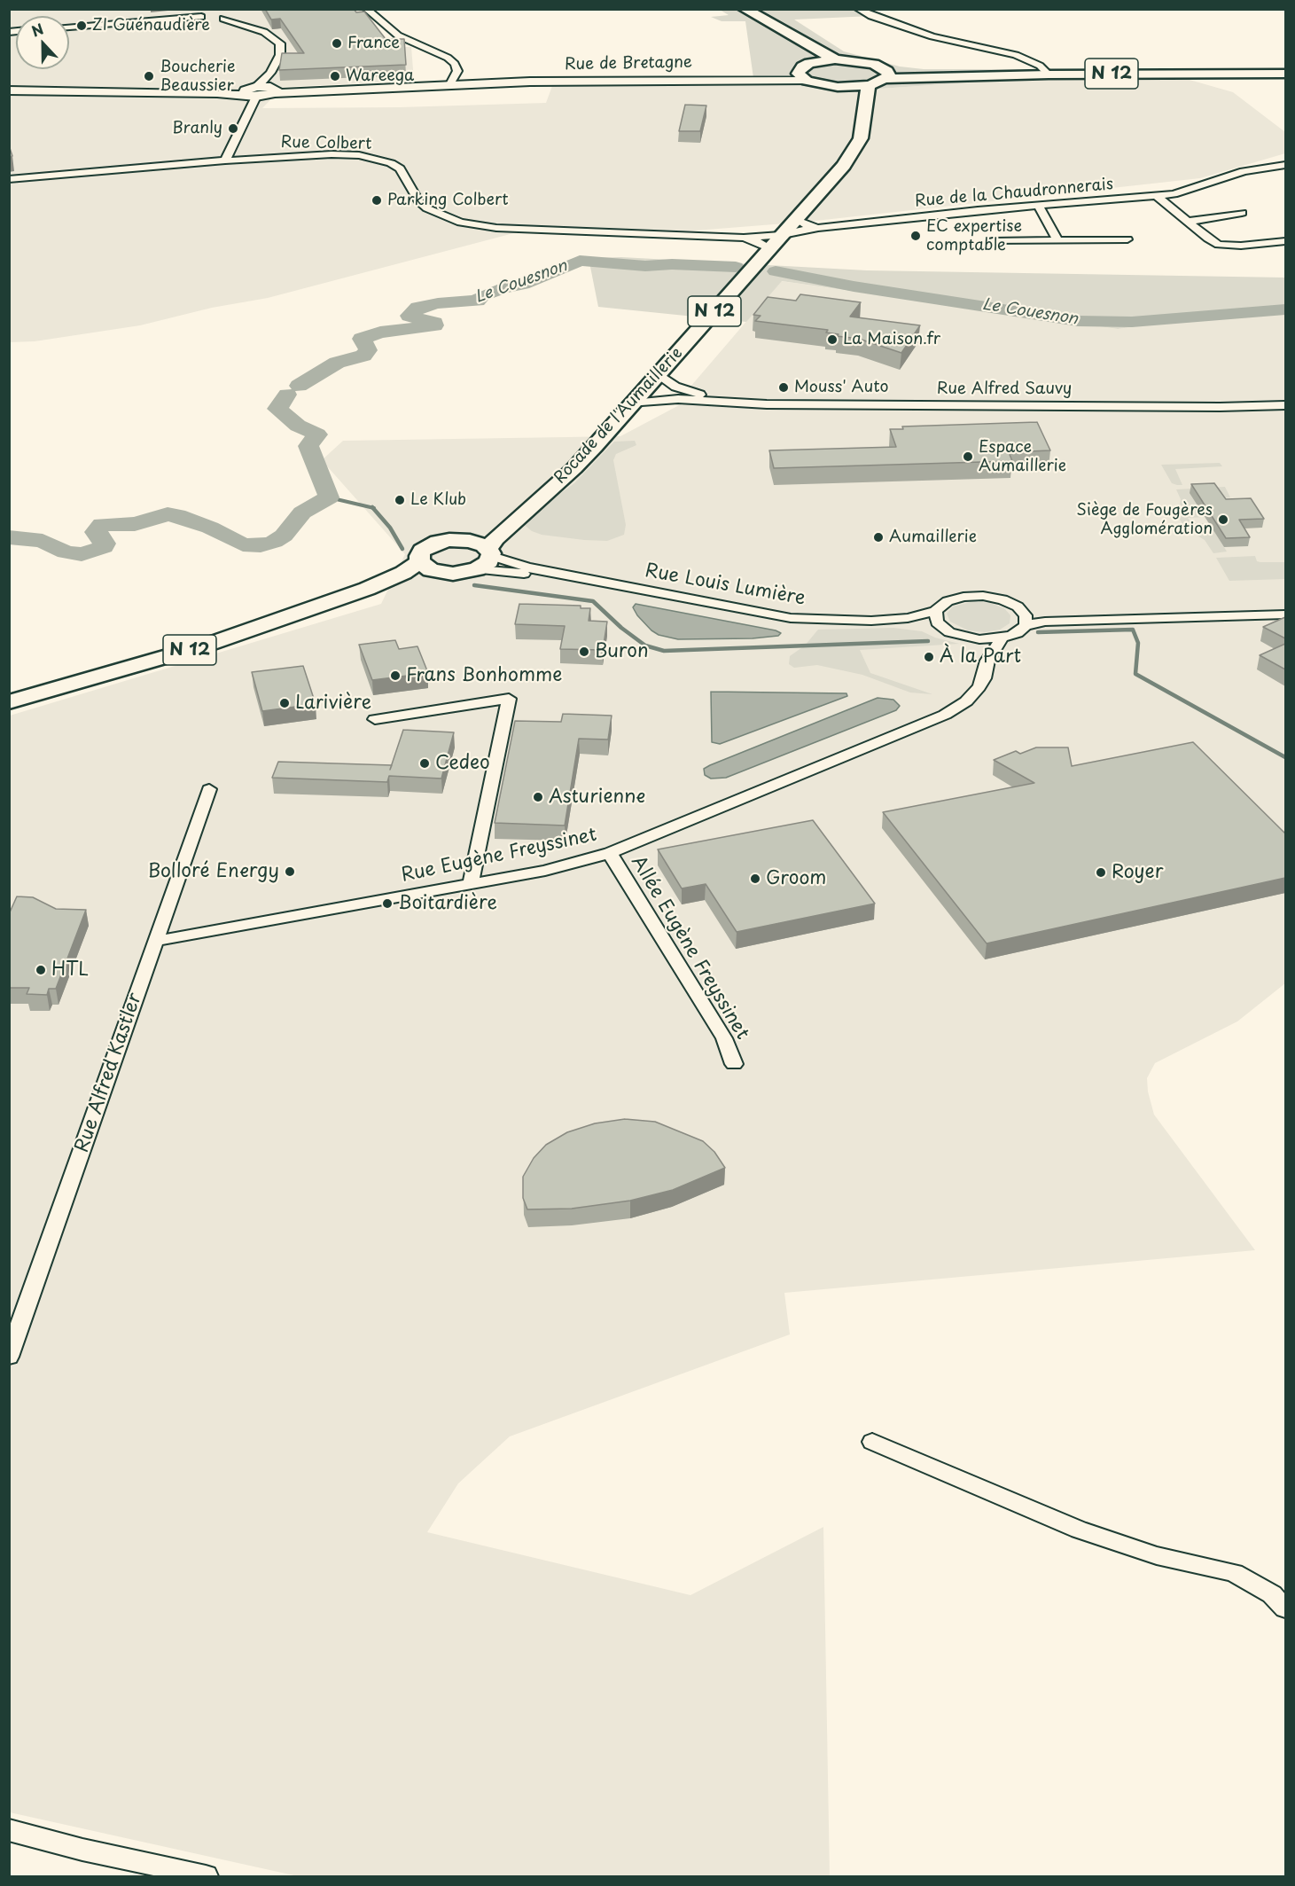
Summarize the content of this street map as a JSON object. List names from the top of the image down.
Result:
{
  "streets": {
    "main road": ["Rue de Bretagne", "N 12", "Rocade de l'Aumaillerie"],
    "street": [
      "Rue Colbert",
      "Rue de la Chaudronnerais",
      "Rue Alfred Sauvy",
      "Rue Louis Lumière",
      "Rue Eugène Freyssinet",
      "Allée Eugène Freyssinet",
      "Rue Alfred Kastler"
    ]
  },
  "crossings": [
    ["Rue Colbert", "Rue de la Chaudronnerais"],
    ["Rue Colbert", "Rocade de l'Aumaillerie"],
    ["Rue de la Chaudronnerais", "Rocade de l'Aumaillerie"],
    ["Rue Alfred Sauvy", "Rocade de l'Aumaillerie"],
    ["Rocade de l'Aumaillerie", "Rue Louis Lumière"],
    ["Rue Eugène Freyssinet", "Allée Eugène Freyssinet"],
    ["Rue Eugène Freyssinet", "Rue Alfred Kastler"]
  ],
  "water": ["Le Couesnon"],
  "places": [
    "ZI Guénaudière",
    "France",
    "Boucherie Beaussier",
    "Wareega",
    "Branly",
    "Parking Colbert",
    "EC expertise comptable",
    "La Maison.fr",
    "Mouss' Auto",
    "Espace Aumaillerie",
    "Le Klub",
    "Siège de Fougères Agglomération",
    "Aumaillerie",
    "Buron",
    "À la Part",
    "Frans Bonhomme",
    "Larivière",
    "Cedeo",
    "Asturienne",
    "Bolloré Energy",
    "Royer",
    "Groom",
    "Boitardière",
    "HTL"
  ],
  "north": "top"
}
